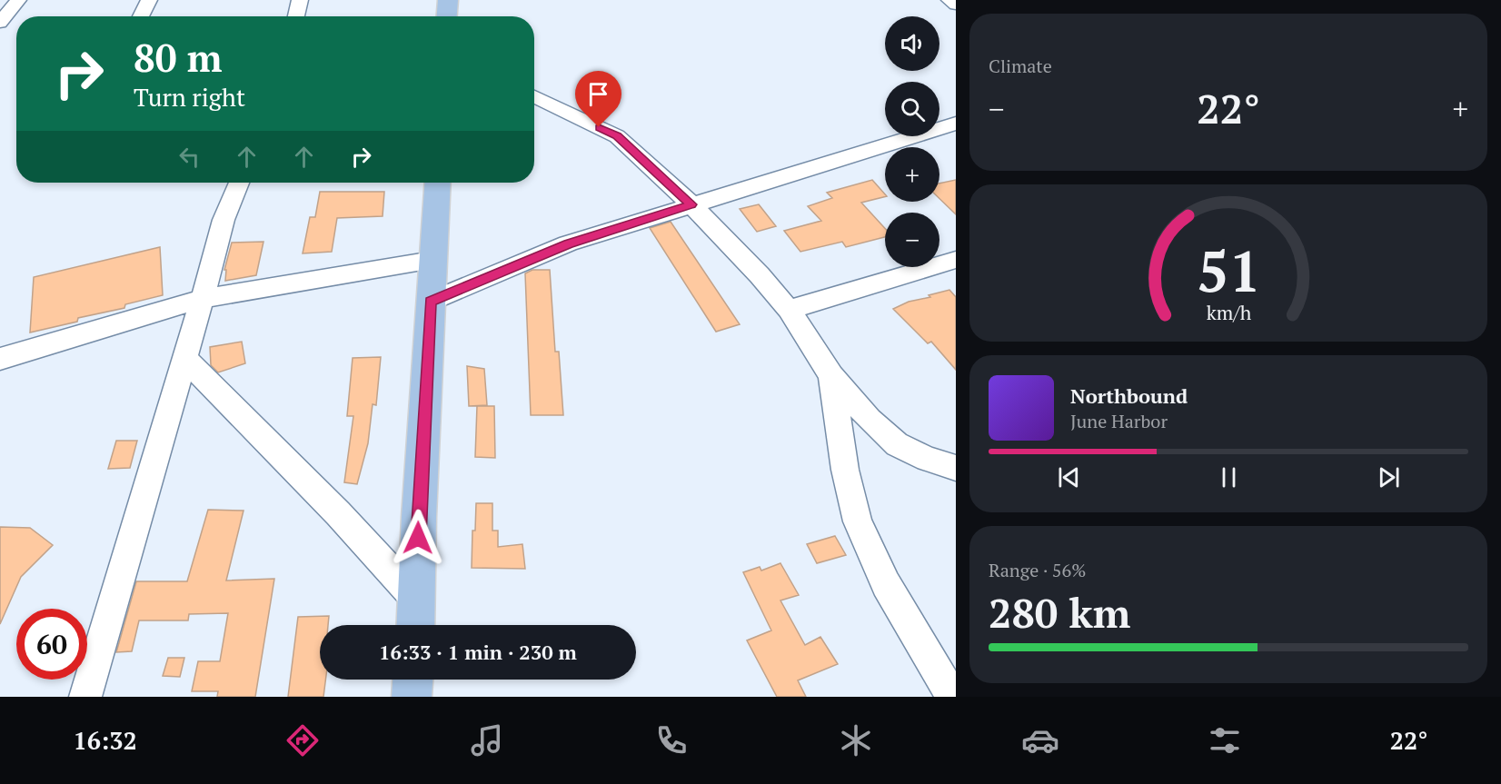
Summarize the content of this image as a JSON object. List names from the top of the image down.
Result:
{
  "page": {
    "tile": [
      "Climate",
      ["Range · 56%", "280 km"]
    ],
    "map_buttons": ["+", "−"],
    "turn": ["80 m", "Turn right"],
    "heat": ["−", "22°", "+"],
    "song": ["Northbound", "June Harbor"],
    "limit": "60",
    "trip": "16:33 · 1 min · 230 m",
    "tabs": ["16:32", "22°"],
    "gauge": ["51", "km/h"]
  }
}
